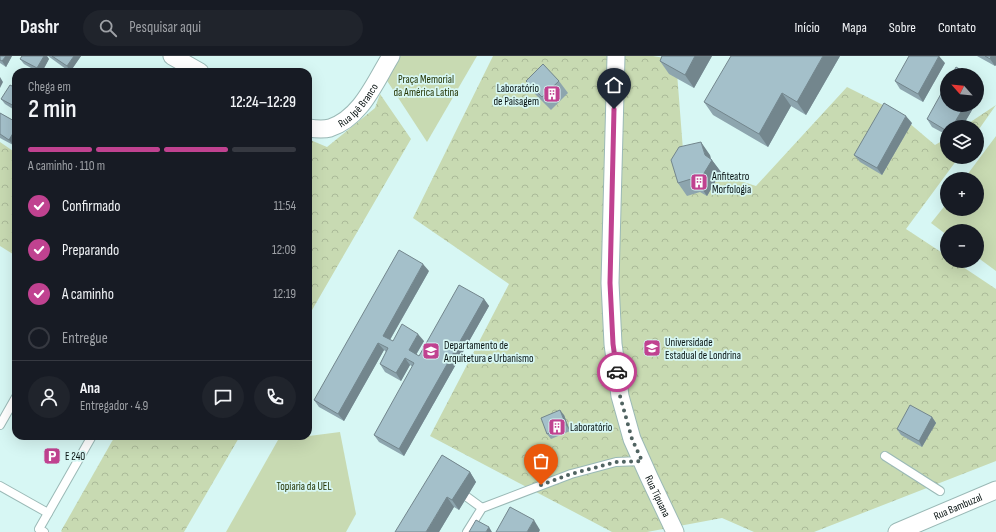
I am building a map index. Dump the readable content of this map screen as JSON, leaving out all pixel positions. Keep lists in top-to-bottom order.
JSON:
{
  "streets": {
    "street": ["Rua Ipê Branco", "Rua Tipuana", "Rua Bambuzal"]
  },
  "parks": ["Praça Memorial da América Latina", "Topiaria da UEL"],
  "places": {
    "building": ["Laboratório de Paisagem", "Anfiteatro Morfologia", "Laboratório"],
    "school or university": ["Universidade Estadual de Londrina", "Departamento de Arquitetura e Urbanismo"],
    "parking": ["E 240"]
  },
  "north": "top left",
  "page": {
    "header": "Dashr",
    "search": "Pesquisar aqui",
    "nav": [
      "Início",
      "Mapa",
      "Sobre",
      "Contato"
    ],
    "map_buttons": ["+", "−"],
    "heading": ["2 min", "Chega em", "12:24–12:29"],
    "panel": ["Ana", "Entregador · 4.9"],
    "bar": "A caminho · 110 m",
    "list": [
      ["Confirmado", "11:54"],
      ["Preparando", "12:09"],
      ["A caminho", "12:19"],
      "Entregue"
    ]
  }
}
